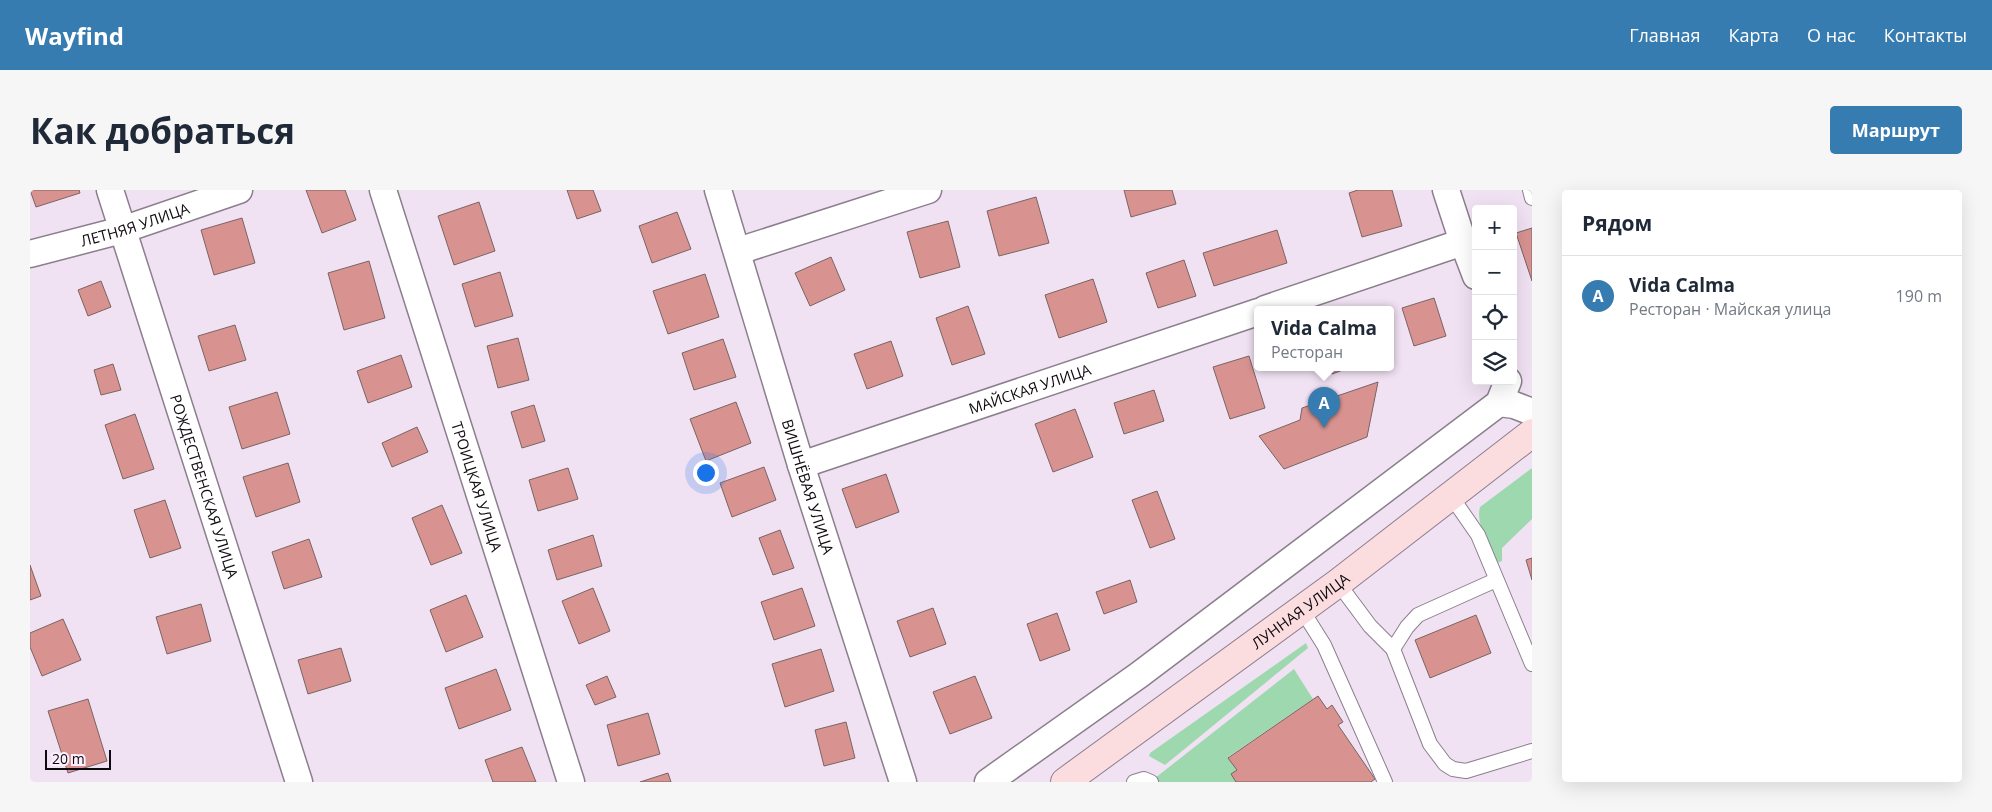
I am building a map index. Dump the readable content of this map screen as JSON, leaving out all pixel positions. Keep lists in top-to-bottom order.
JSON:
{
  "streets": {
    "street": [
      "ЛЕТНЯЯ УЛИЦА",
      "МАЙСКАЯ УЛИЦА",
      "РОЖДЕСТВЕНСКАЯ УЛИЦА",
      "ТРОИЦКАЯ УЛИЦА",
      "ВИШНЁВАЯ УЛИЦА",
      "ЛУННАЯ УЛИЦА"
    ]
  },
  "crossings": [
    ["ЛЕТНЯЯ УЛИЦА", "РОЖДЕСТВЕНСКАЯ УЛИЦА"],
    ["МАЙСКАЯ УЛИЦА", "ВИШНЁВАЯ УЛИЦА"]
  ],
  "scale_bar": "20 m",
  "page": {
    "header": "Wayfind",
    "nav": [
      "Главная",
      "Карта",
      "О нас",
      "Контакты"
    ],
    "buttons": "Маршрут",
    "title": "Как добраться",
    "heading": "Рядом",
    "map_buttons": ["+", "−"],
    "list": [
      {
        "mark": "A",
        "name": "Vida Calma",
        "note": "Ресторан · Майская улица",
        "value": "190 m"
      }
    ],
    "popup": ["Vida Calma", "Ресторан"],
    "pins": "A",
    "scale": "20 m"
  }
}
